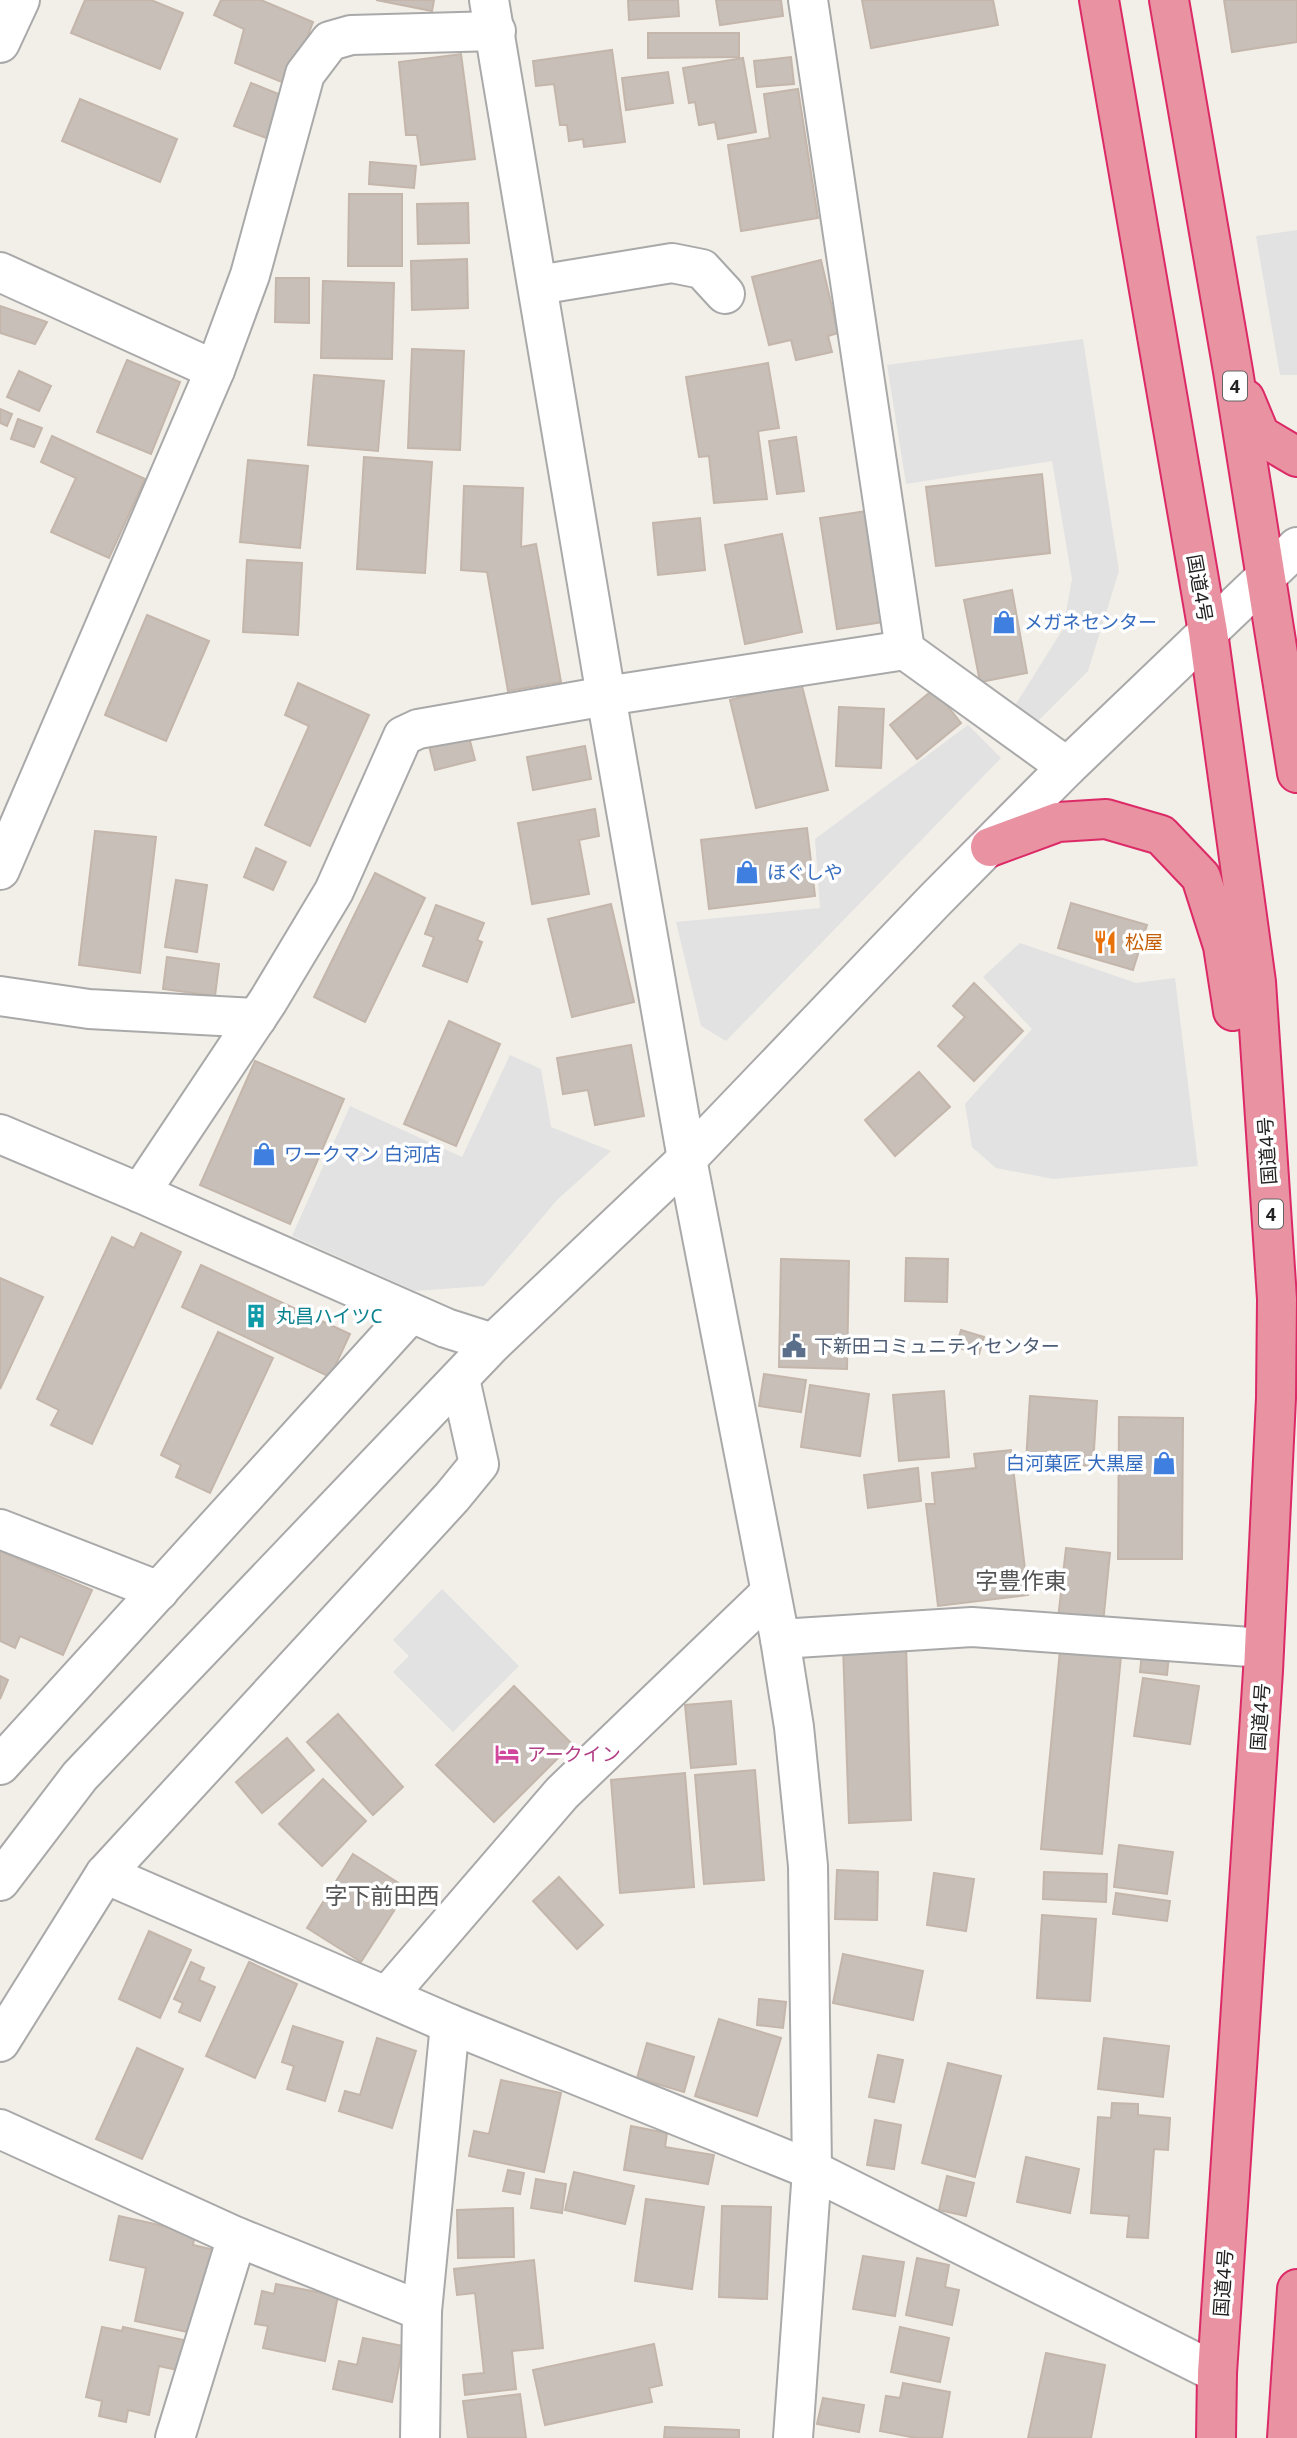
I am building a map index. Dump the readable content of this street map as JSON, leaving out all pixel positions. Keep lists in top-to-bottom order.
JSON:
{
  "streets": {
    "highway": ["4", "国道4号"]
  },
  "districts": ["字豊作東", "字下前田西"],
  "places": {
    "shop": [
      "メガネセンター",
      "ほぐしや",
      "ワークマン 白河店",
      "白河菓匠 大黒屋"
    ],
    "restaurant": ["松屋"],
    "building": ["丸昌ハイツC"],
    "public building": ["下新田コミュニティセンター"],
    "hotel": ["アークイン"]
  }
}
